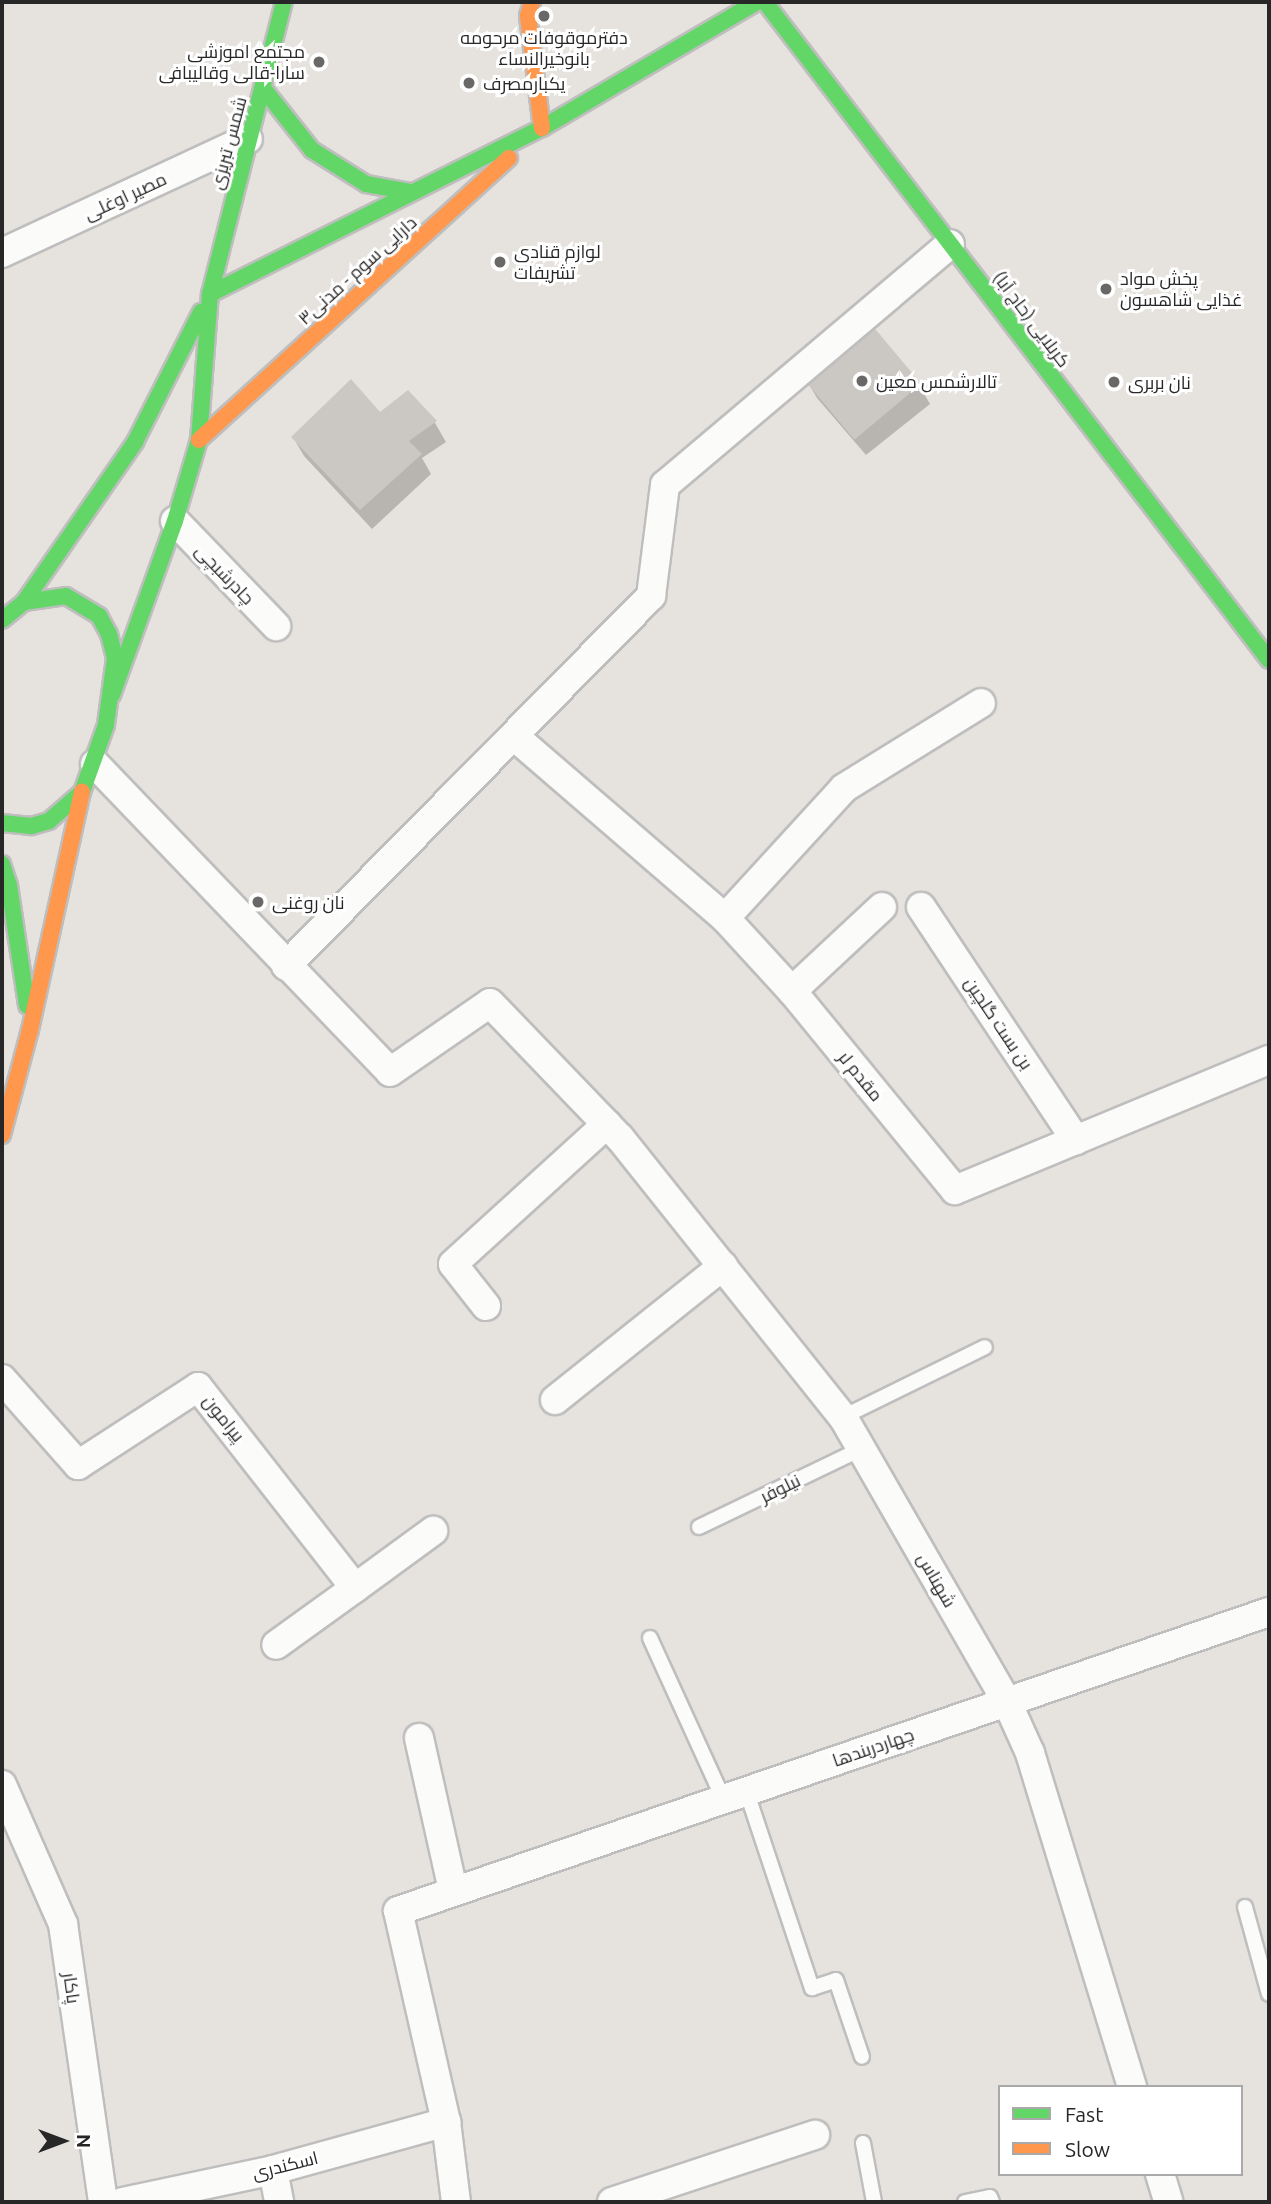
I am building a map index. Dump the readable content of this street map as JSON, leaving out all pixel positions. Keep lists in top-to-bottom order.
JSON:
{
  "streets": {
    "main road": ["شمس تبریزی", "دارایی سوم - مدنی۳", "کربلایی (حاج آبا)"],
    "street": [
      "مصیر اوغلی",
      "چادرشبچی",
      "بن بست گلچین",
      "مقدم لر",
      "پیرامون",
      "شهناس",
      "چهاردربندها",
      "پاکار",
      "اسکندری"
    ],
    "lane": ["نیلوفر"]
  },
  "crossings": [
    ["شمس تبریزی", "مصیر اوغلی"],
    ["شمس تبریزی", "دارایی سوم - مدنی۳"],
    ["بن بست گلچین", "مقدم لر"],
    ["نیلوفر", "شهناس"],
    ["شهناس", "چهاردربندها"],
    ["چهاردربندها", "اسکندری"]
  ],
  "places": [
    "دفترموقوفات مرحومه بانوخیرالنساء",
    "مجتمع اموزشی سارا-قالی وقالیبافی",
    "یکبارمصرف",
    "لوازم قنادی تشریفات",
    "پخش مواد غذایی شاهسون",
    "تالارشمس معین",
    "نان بربری",
    "نان روغنی"
  ],
  "legend": ["Fast", "Slow"],
  "north": "right"
}
